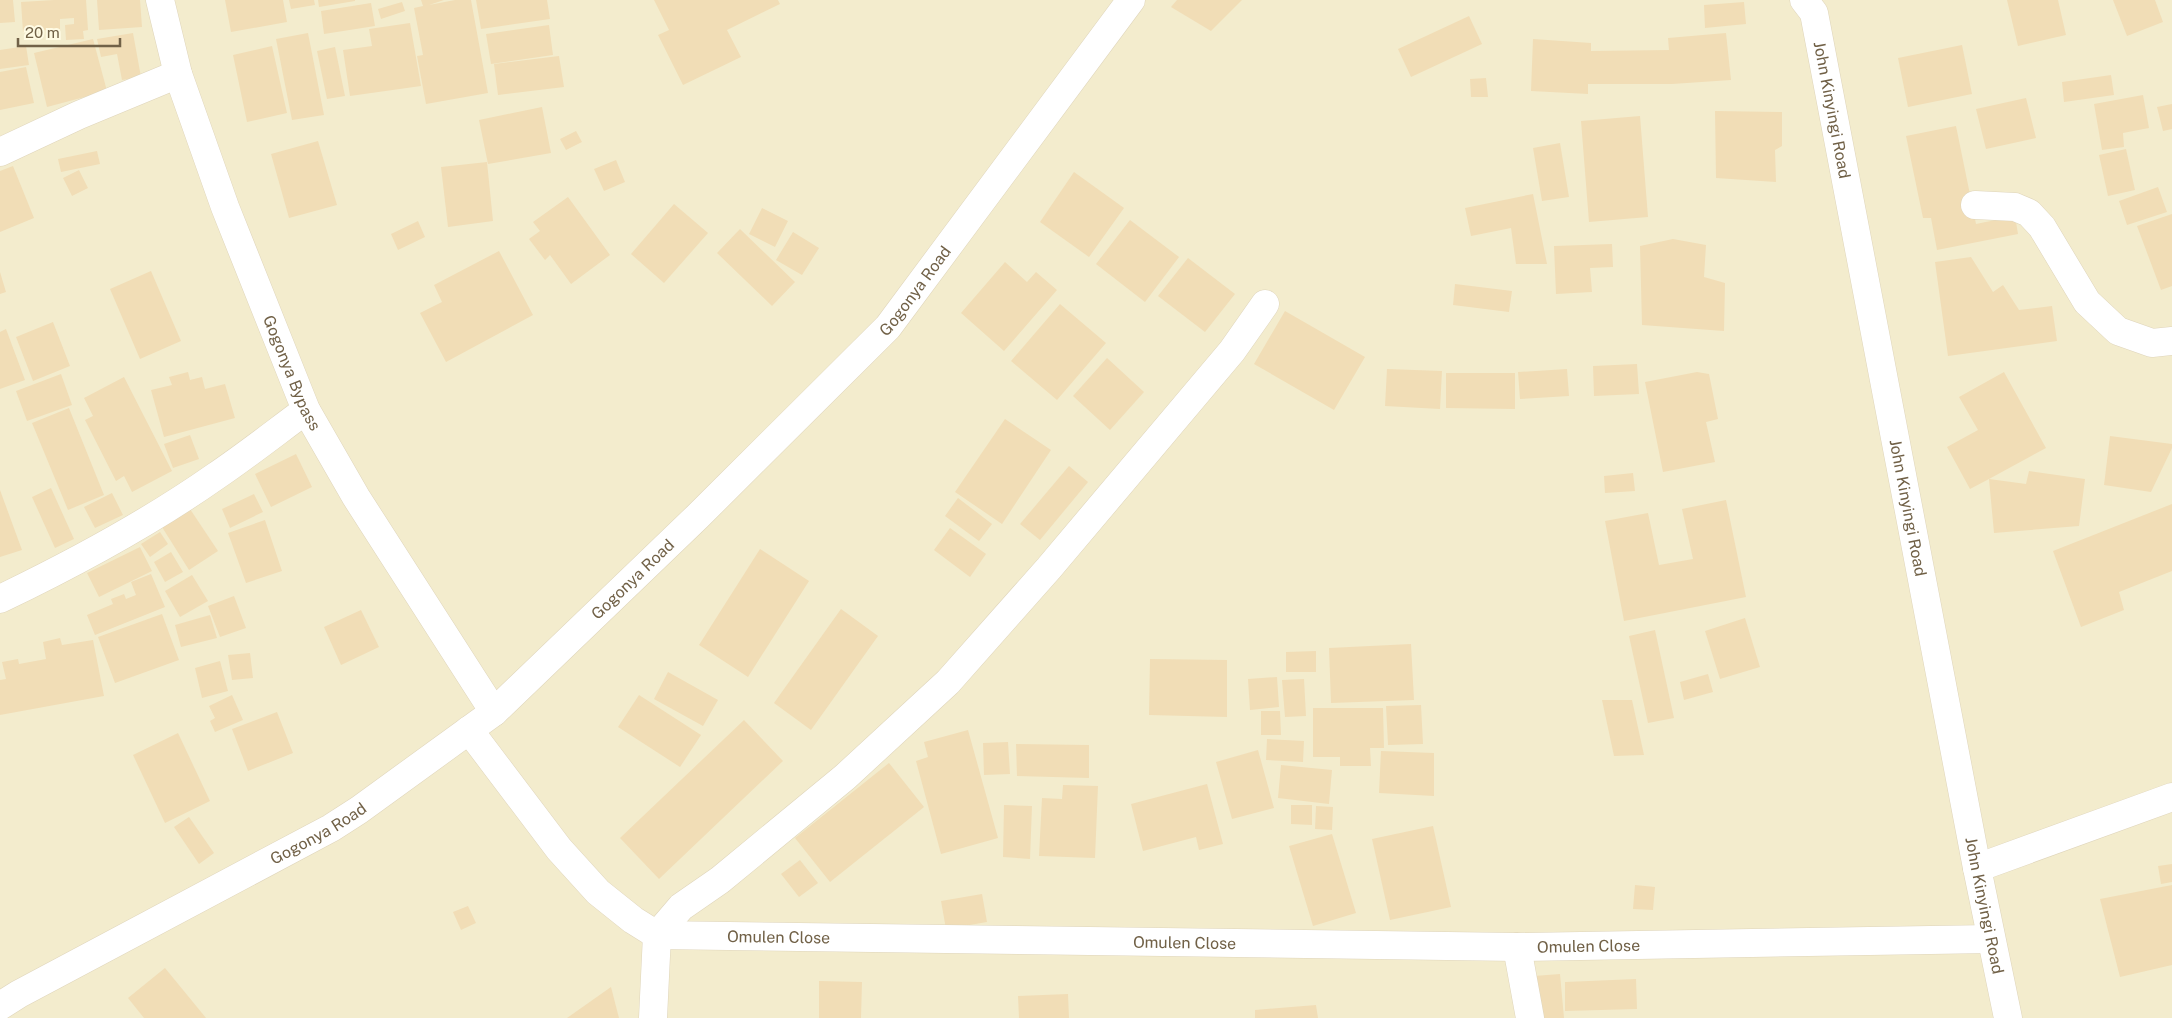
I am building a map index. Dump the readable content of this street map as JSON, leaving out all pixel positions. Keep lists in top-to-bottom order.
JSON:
{
  "streets": {
    "street": [
      "John Kinyingi Road",
      "Gogonya Road",
      "Gogonya Bypass",
      "Omulen Close"
    ]
  },
  "crossings": [
    ["John Kinyingi Road", "Omulen Close"],
    ["Gogonya Road", "Gogonya Bypass"],
    ["Gogonya Road", "Omulen Close"]
  ],
  "scale_bar": "20 m"
}
